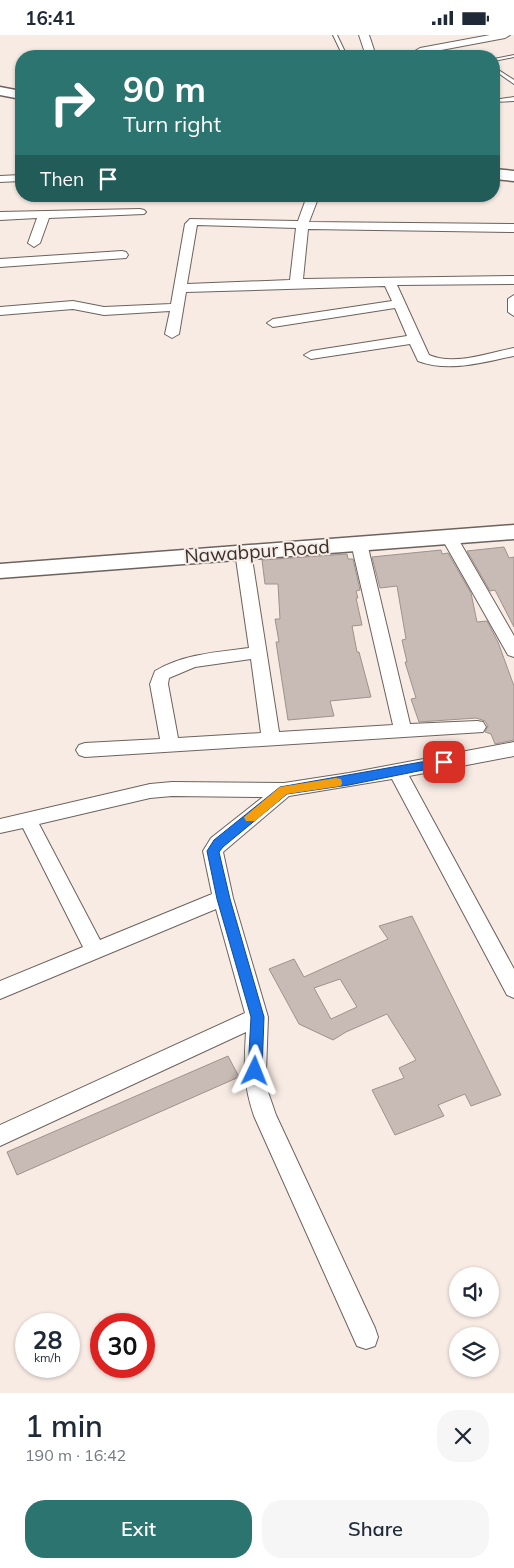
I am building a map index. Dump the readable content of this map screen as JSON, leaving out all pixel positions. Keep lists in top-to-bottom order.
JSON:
{
  "streets": {
    "street": ["Nawabpur Road"]
  },
  "page": {
    "status": "16:41",
    "turn": ["90 m", "Turn right"],
    "then": "Then",
    "speed": "28 km/h",
    "limit": "30",
    "heading": ["1 min", "190 m · 16:42"],
    "buttons": ["Exit", "Share"]
  }
}
